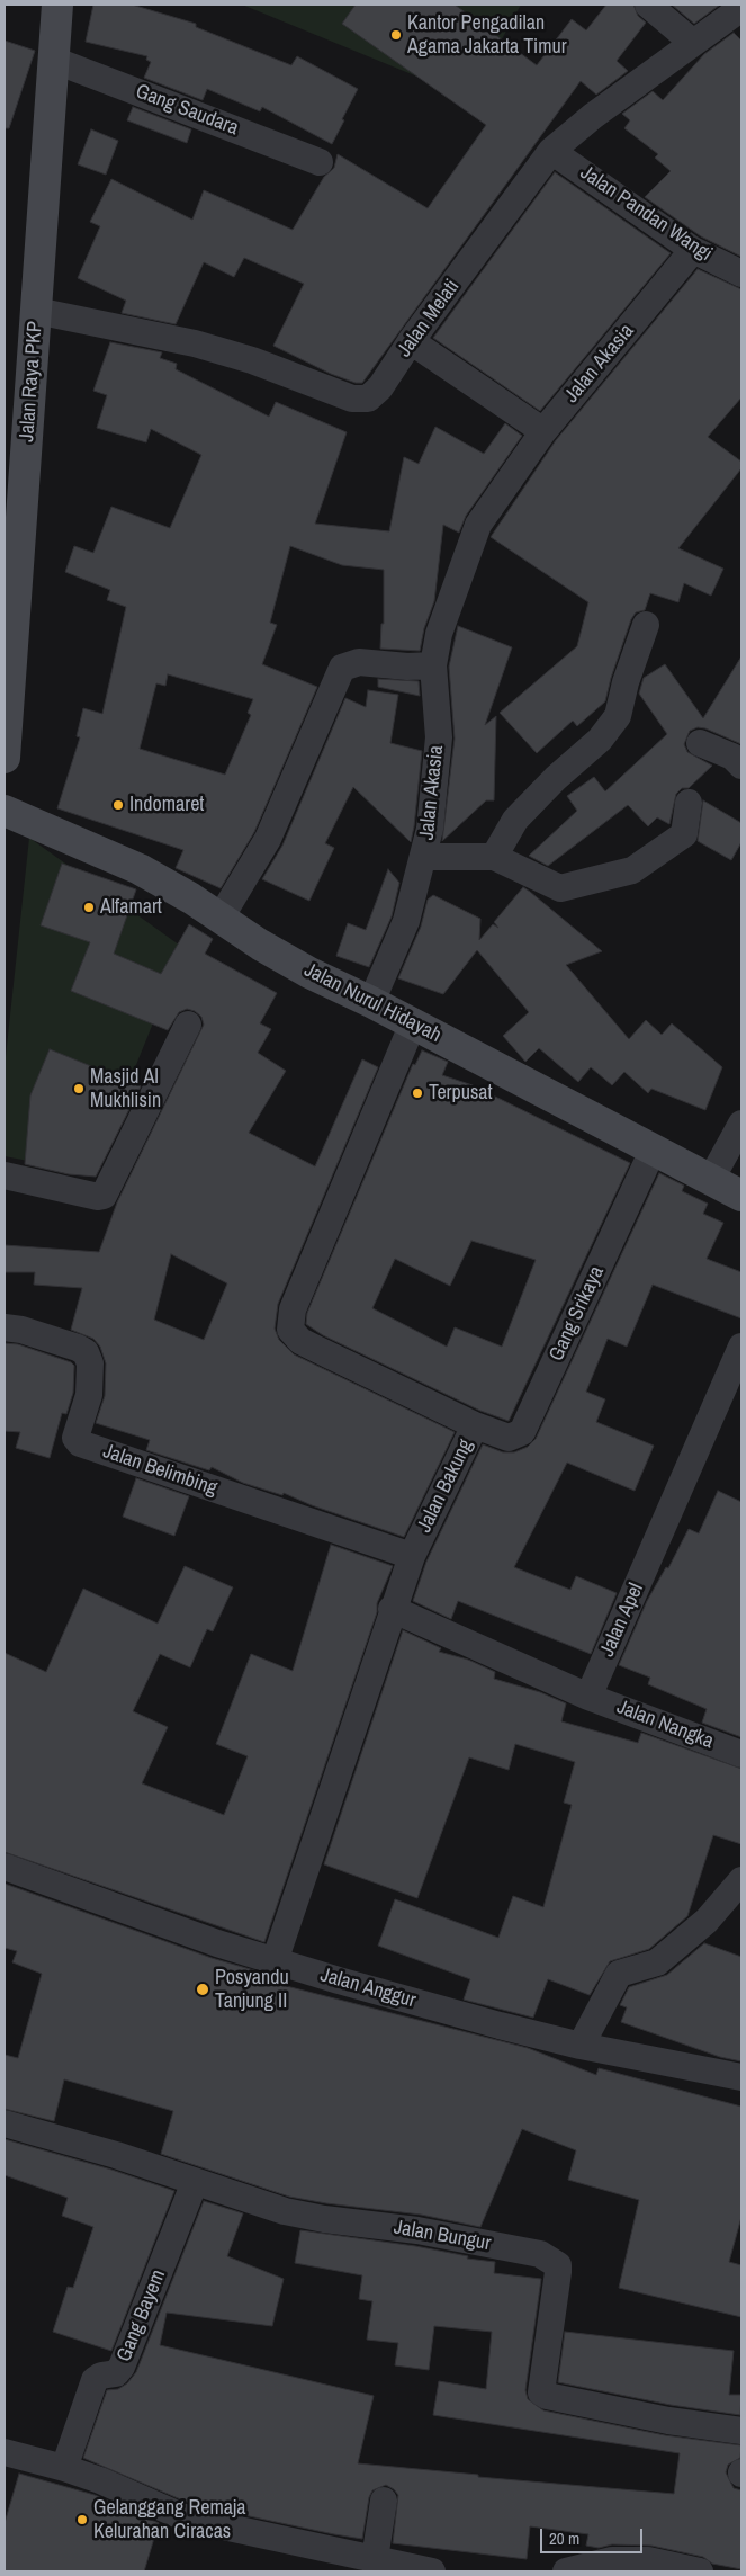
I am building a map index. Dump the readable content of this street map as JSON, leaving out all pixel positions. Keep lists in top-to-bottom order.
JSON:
{
  "streets": {
    "street": [
      "Gang Saudara",
      "Jalan Pandan Wangi",
      "Jalan Melati",
      "Jalan Akasia",
      "Jalan Raya PKP",
      "Jalan Nurul Hidayah",
      "Gang Srikaya",
      "Jalan Belimbing",
      "Jalan Bakung",
      "Jalan Apel",
      "Jalan Nangka",
      "Jalan Anggur",
      "Jalan Bungur",
      "Gang Bayem"
    ]
  },
  "crossings": [
    ["Gang Saudara", "Jalan Raya PKP"],
    ["Jalan Pandan Wangi", "Jalan Melati"],
    ["Jalan Pandan Wangi", "Jalan Akasia"],
    ["Jalan Melati", "Jalan Raya PKP"],
    ["Jalan Akasia", "Jalan Nurul Hidayah"],
    ["Jalan Nurul Hidayah", "Gang Srikaya"],
    ["Jalan Nurul Hidayah", "Jalan Bakung"],
    ["Gang Srikaya", "Jalan Bakung"],
    ["Jalan Belimbing", "Jalan Bakung"],
    ["Jalan Bakung", "Jalan Anggur"],
    ["Jalan Apel", "Jalan Nangka"],
    ["Jalan Bungur", "Gang Bayem"]
  ],
  "places": [
    "Kantor Pengadilan Agama Jakarta Timur",
    "Indomaret",
    "Alfamart",
    "Masjid Al Mukhlisin",
    "Terpusat",
    "Posyandu Tanjung II",
    "Gelanggang Remaja Kelurahan Ciracas"
  ],
  "scale_bar": "20 m"
}
